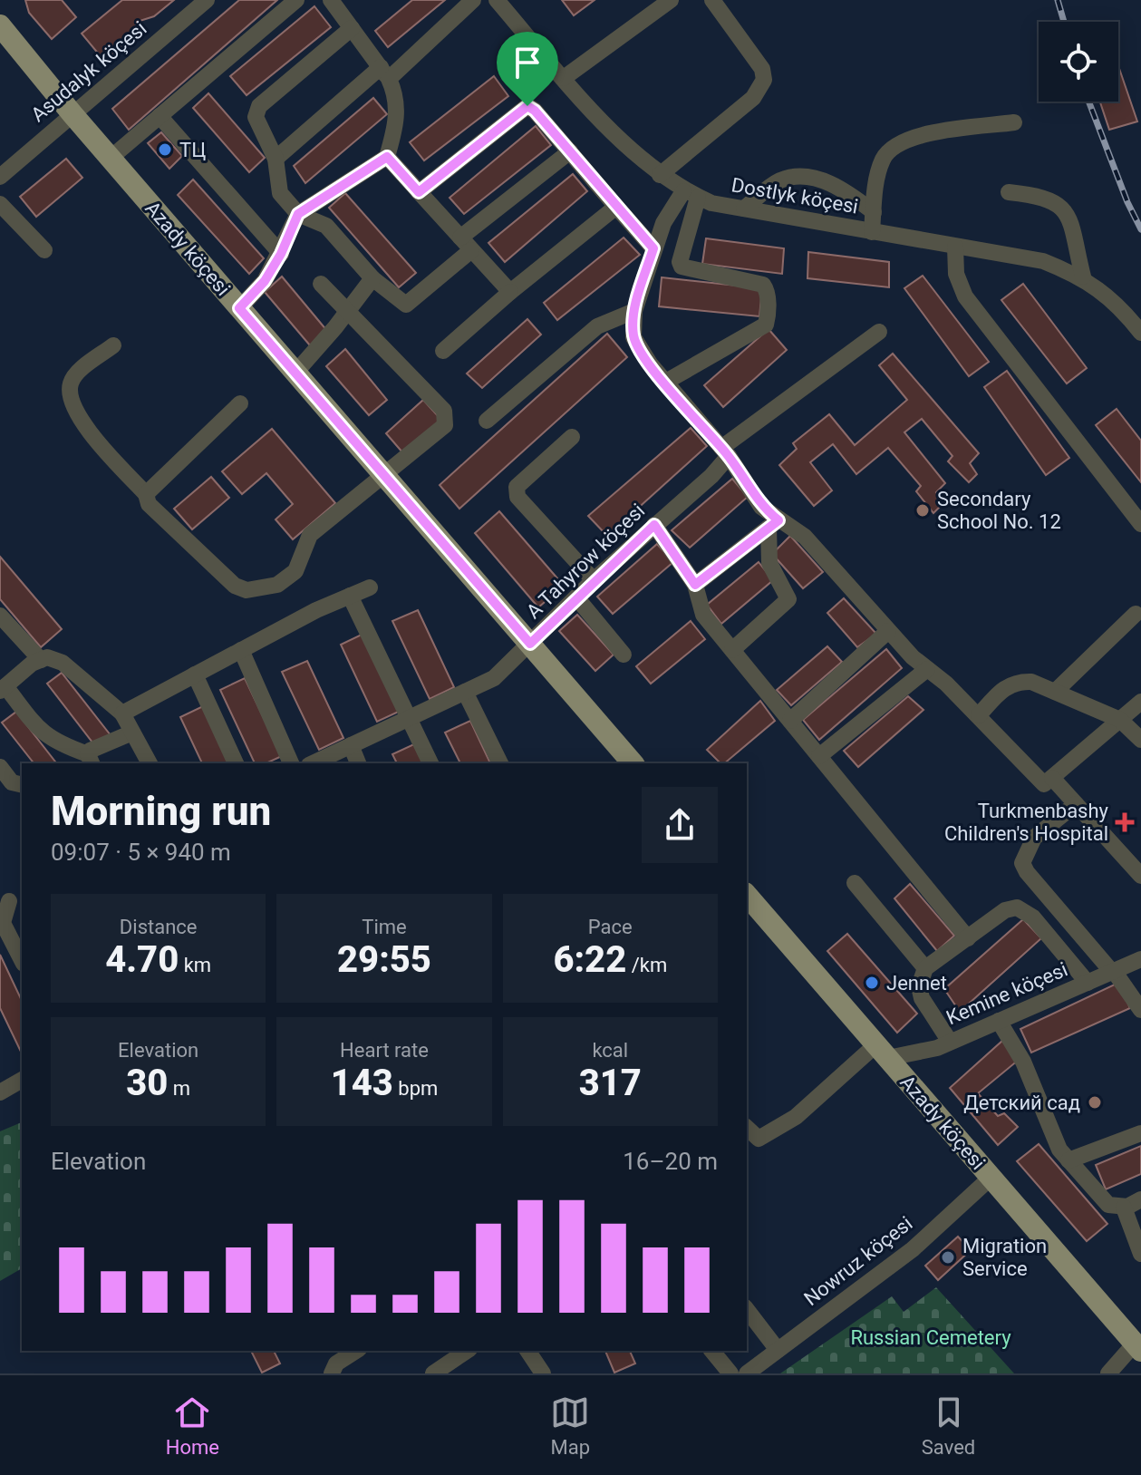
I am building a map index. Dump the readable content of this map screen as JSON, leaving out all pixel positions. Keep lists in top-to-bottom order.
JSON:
{
  "streets": {
    "main road": ["Azady köçesi"],
    "street": [
      "Asudalyk köçesi",
      "Dostlyk köçesi",
      "A Tahyrow köçesi",
      "Kemine köçesi",
      "Nowruz köçesi"
    ]
  },
  "crossings": [
    ["Asudalyk köçesi", "Azady köçesi"],
    ["Azady köçesi", "A Tahyrow köçesi"],
    ["Azady köçesi", "Kemine köçesi"],
    ["Azady köçesi", "Nowruz köçesi"]
  ],
  "parks": ["Russian Cemetery"],
  "places": {
    "other": [
      "ТЦ",
      "Secondary School No. 12",
      "Jennet",
      "Детский сад",
      "Migration Service"
    ],
    "health": ["Turkmenbashy Children's Hospital"]
  },
  "page": {
    "heading": ["Morning run", "09:07 · 5 × 940 m"],
    "stats": [
      ["Distance", "4.70 km"],
      ["Time", "29:55"],
      ["Pace", "6:22 /km"],
      ["Elevation", "30 m"],
      ["Heart rate", "143 bpm"],
      ["kcal", "317"]
    ],
    "chart": ["Elevation", "16–20 m"],
    "tabs": ["Home", "Map", "Saved"]
  }
}
